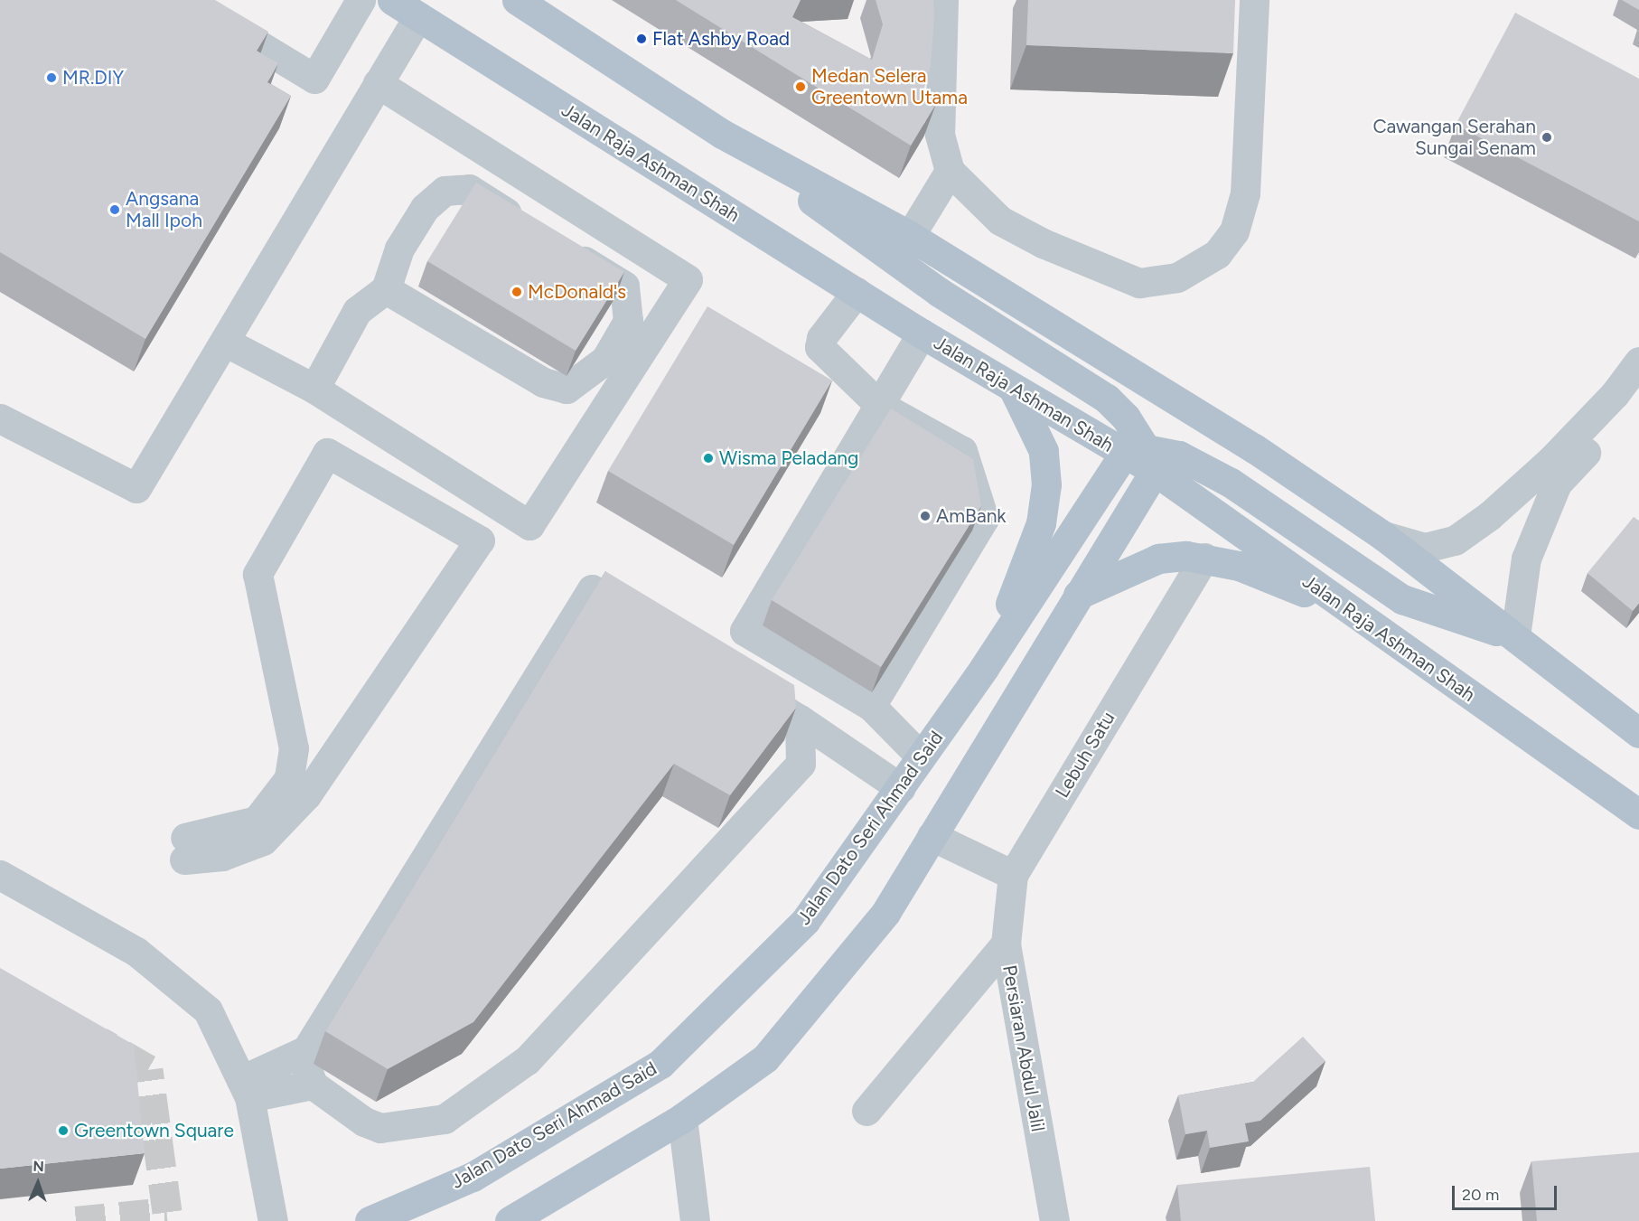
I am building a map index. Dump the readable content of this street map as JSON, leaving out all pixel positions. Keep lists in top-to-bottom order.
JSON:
{
  "streets": {
    "main road": ["Jalan Raja Ashman Shah", "Jalan Dato Seri Ahmad Said"],
    "street": ["Lebuh Satu", "Persiaran Abdul Jalil"]
  },
  "crossings": [
    ["Jalan Raja Ashman Shah", "Jalan Dato Seri Ahmad Said"],
    ["Lebuh Satu", "Persiaran Abdul Jalil"]
  ],
  "places": [
    "Flat Ashby Road",
    "MR.DIY",
    "Medan Selera Greentown Utama",
    "Cawangan Serahan Sungai Senam",
    "Angsana Mall Ipoh",
    "McDonald's",
    "Wisma Peladang",
    "AmBank",
    "Greentown Square"
  ],
  "scale_bar": "20 m",
  "north": "top"
}
